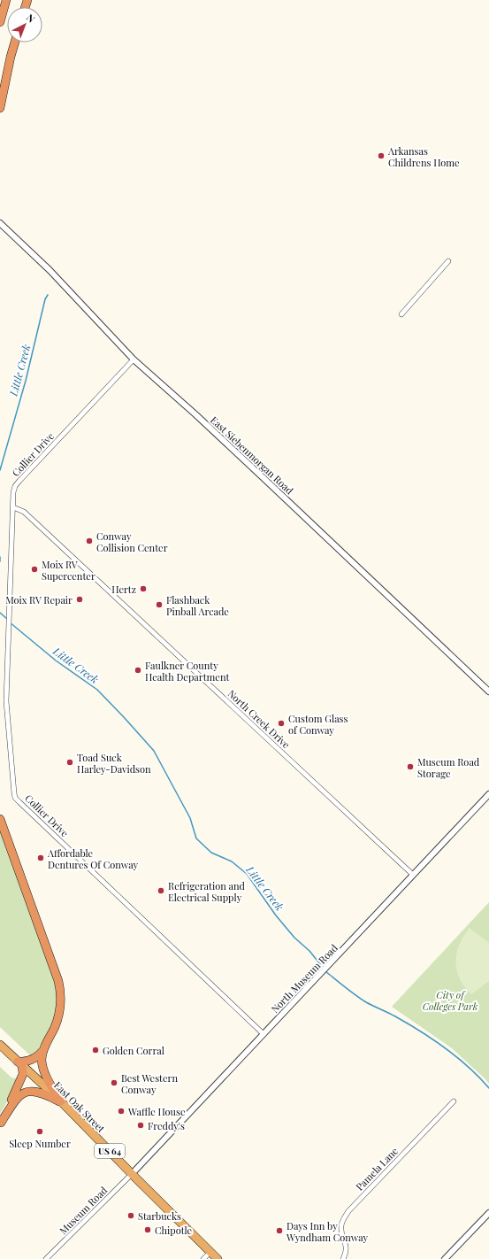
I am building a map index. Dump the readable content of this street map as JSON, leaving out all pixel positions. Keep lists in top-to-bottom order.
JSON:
{
  "streets": {
    "highway": ["East Oak Street", "US 64"],
    "street": [
      "Collier Drive",
      "East Siebenmorgan Road",
      "North Creek Drive",
      "North Museum Road",
      "Pamela Lane",
      "Museum Road"
    ]
  },
  "crossings": [
    ["Collier Drive", "East Siebenmorgan Road"],
    ["Collier Drive", "North Creek Drive"],
    ["Collier Drive", "North Museum Road"],
    ["North Creek Drive", "North Museum Road"],
    ["North Museum Road", "East Oak Street"],
    ["North Museum Road", "Museum Road"],
    ["East Oak Street", "Museum Road"]
  ],
  "water": ["Little Creek"],
  "parks": ["City of Colleges Park"],
  "places": [
    "Arkansas Childrens Home",
    "Conway Collision Center",
    "Moix RV Supercenter",
    "Hertz",
    "Moix RV Repair",
    "Flashback Pinball Arcade",
    "Faulkner County Health Department",
    "Custom Glass of Conway",
    "Toad Suck Harley-Davidson",
    "Museum Road Storage",
    "Affordable Dentures Of Conway",
    "Refrigeration and Electrical Supply",
    "Golden Corral",
    "Best Western Conway",
    "Waffle House",
    "Freddy's",
    "Sleep Number",
    "Starbucks",
    "Chipotle",
    "Days Inn by Wyndham Conway"
  ],
  "north": "top right"
}
